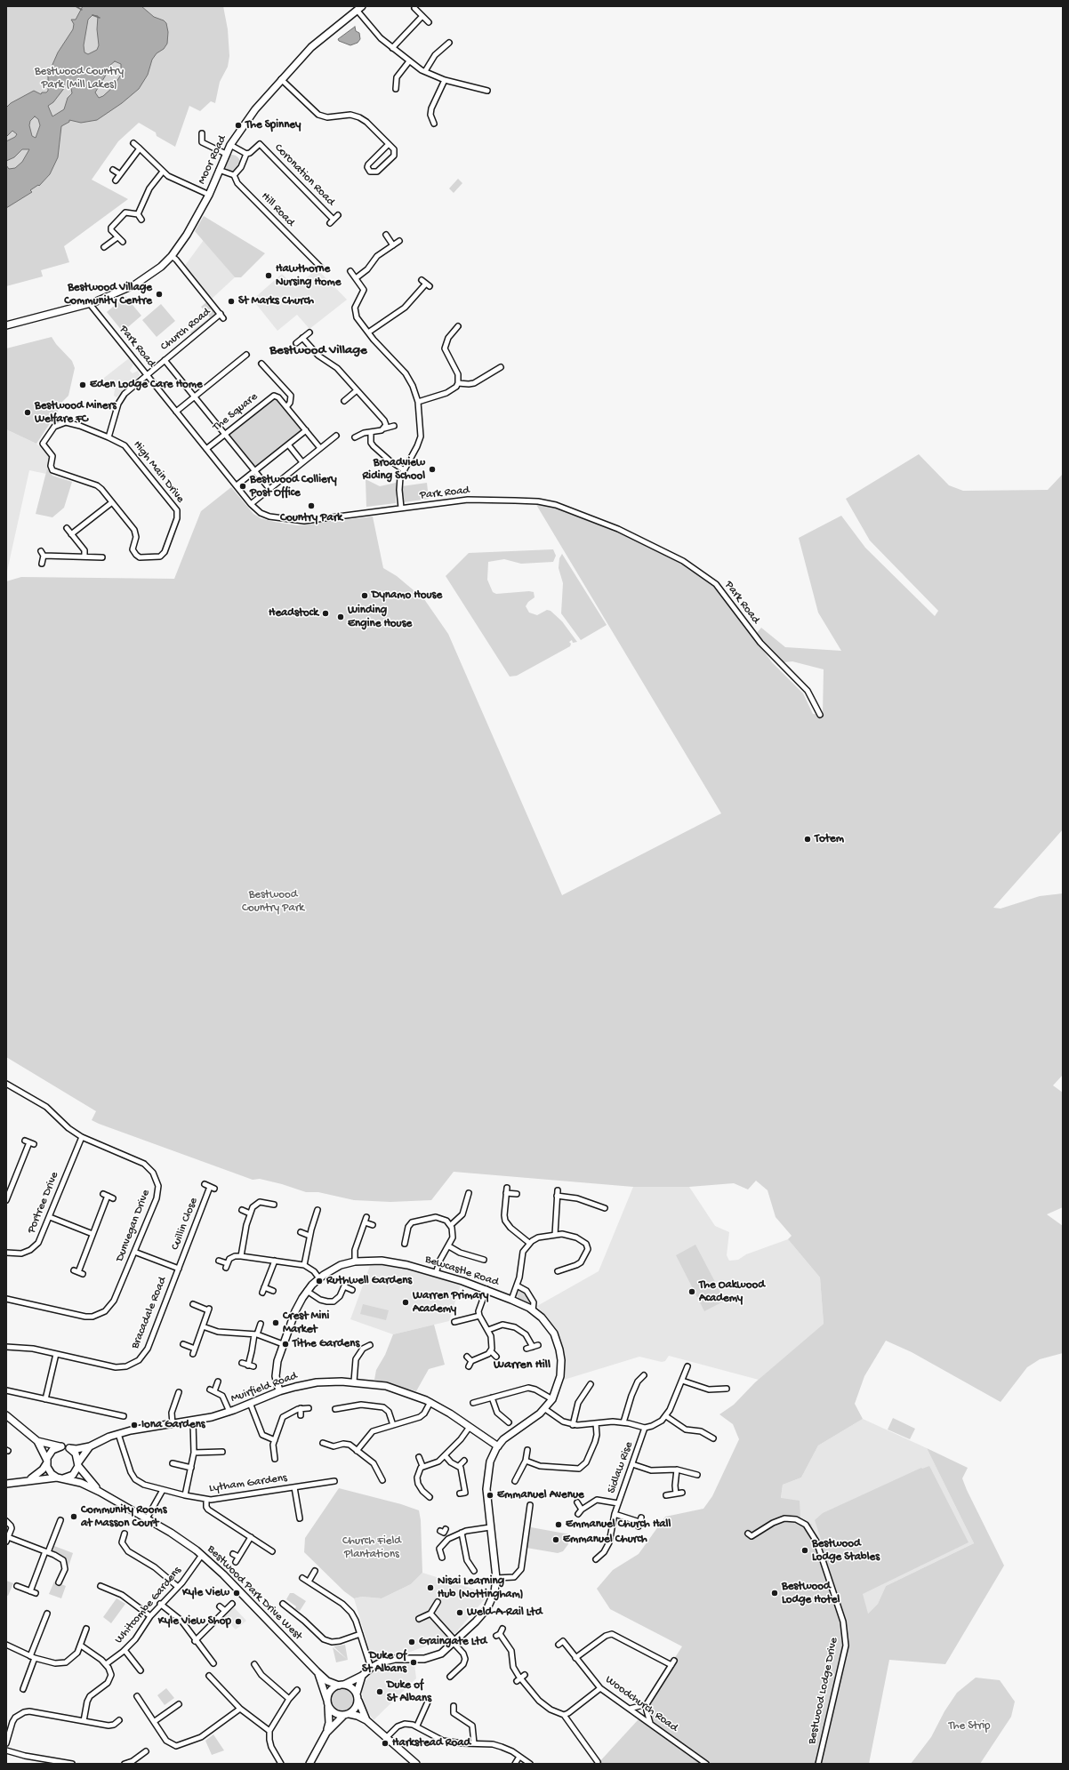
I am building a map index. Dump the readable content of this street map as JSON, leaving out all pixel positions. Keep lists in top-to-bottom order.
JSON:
{
  "streets": {
    "street": [
      "Moor Road",
      "Coronation Road",
      "Hill Road",
      "Church Road",
      "Park Road",
      "The Square",
      "High Main Drive",
      "Portree Drive",
      "Cuillin Close",
      "Dunvegan Drive",
      "Bewcastle Road",
      "Bracadale Road",
      "Muirfield Road",
      "Sidlaw Rise",
      "Lytham Gardens",
      "Bestwood Park Drive West",
      "Whitcombe Gardens",
      "Bestwood Lodge Drive",
      "Woodchurch Road"
    ]
  },
  "crossings": [
    ["Moor Road", "Church Road"],
    ["Moor Road", "Park Road"],
    ["Church Road", "Park Road"],
    ["Park Road", "The Square"],
    ["Portree Drive", "Dunvegan Drive"],
    ["Cuillin Close", "Bracadale Road"],
    ["Dunvegan Drive", "Bracadale Road"],
    ["Bewcastle Road", "Muirfield Road"],
    ["Bewcastle Road", "Bestwood Park Drive West"],
    ["Muirfield Road", "Lytham Gardens"],
    ["Muirfield Road", "Bestwood Park Drive West"],
    ["Bestwood Park Drive West", "Whitcombe Gardens"]
  ],
  "districts": ["Bestwood Village", "Warren Hill"],
  "parks": [
    "Bestwood Country Park (Mill Lakes)",
    "Bestwood Country Park",
    "Church Field Plantations",
    "The Strip"
  ],
  "places": [
    "The Spinney",
    "Hawthorne Nursing Home",
    "Bestwood Village Community Centre",
    "St Marks Church",
    "Eden Lodge Care Home",
    "Bestwood Miners Welfare FC",
    "Broadview Riding School",
    "Bestwood Colliery Post Office",
    "Country Park",
    "Dynamo House",
    "Headstock",
    "Winding Engine House",
    "Totem",
    "Ruthwell Gardens",
    "The Oakwood Academy",
    "Warren Primary Academy",
    "Crest Mini Market",
    "Tithe Gardens",
    "Iona Gardens",
    "Emmanuel Avenue",
    "Community Rooms at Masson Court",
    "Emmanuel Church Hall",
    "Emmanuel Church",
    "Bestwood Lodge Stables",
    "Nisai Learning Hub (Nottingham)",
    "Kyle View",
    "Bestwood Lodge Hotel",
    "Weld-A-Rail Ltd",
    "Kyle View Shop",
    "Graingate Ltd",
    "Duke Of St Albans",
    "Duke of St Albans",
    "Harkstead Road"
  ]
}
